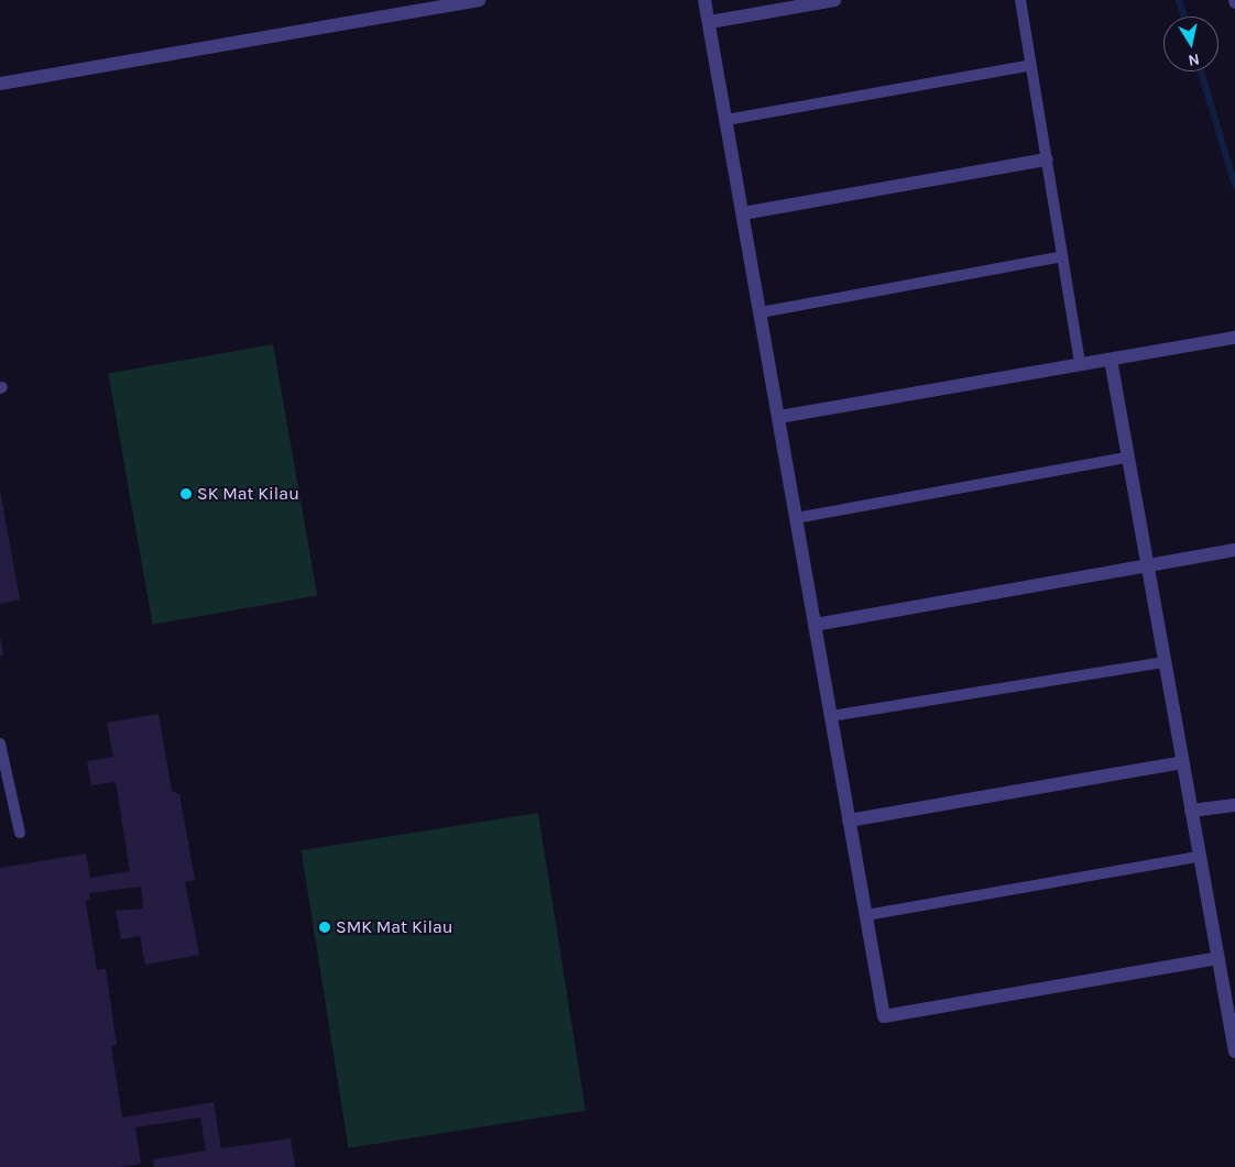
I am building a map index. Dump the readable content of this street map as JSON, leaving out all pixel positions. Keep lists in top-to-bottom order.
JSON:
{
  "places": ["SK Mat Kilau", "SMK Mat Kilau"],
  "north": "bottom"
}
